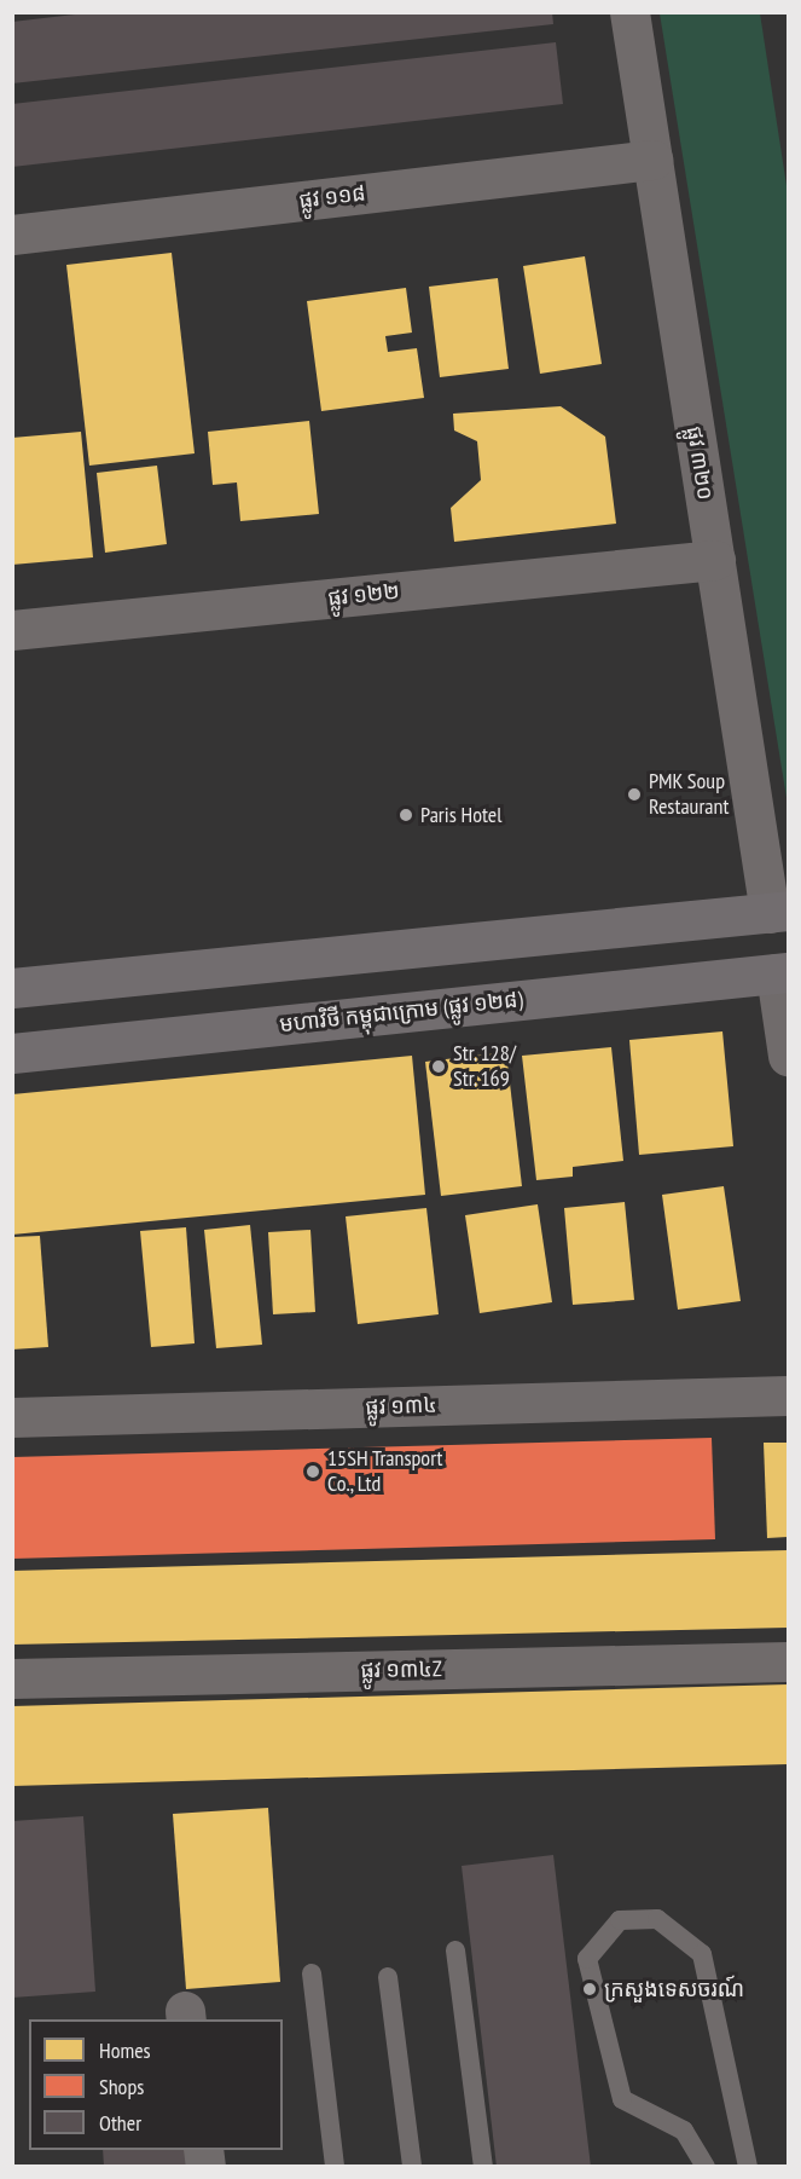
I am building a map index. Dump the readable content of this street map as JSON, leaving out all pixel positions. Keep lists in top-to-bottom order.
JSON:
{
  "streets": {
    "main road": ["មហាវិថី កម្ពុជាក្រោម (ផ្លូវ ១២៨)"],
    "street": [
      "ផ្លូវ ១១៨",
      "ផ្លូវ ៣២០",
      "ផ្លូវ ១២២",
      "ផ្លូវ ១៣៤",
      "ផ្លូវ ១៣៤Z"
    ]
  },
  "crossings": [
    ["ផ្លូវ ១១៨", "ផ្លូវ ៣២០"],
    ["ផ្លូវ ៣២០", "ផ្លូវ ១២២"]
  ],
  "places": [
    "PMK Soup Restaurant",
    "Paris Hotel",
    "Str. 128/ Str. 169",
    "15SH Transport Co., Ltd",
    "ក្រសួងទេសចរណ៍"
  ],
  "legend": ["Homes", "Shops", "Other"]
}
